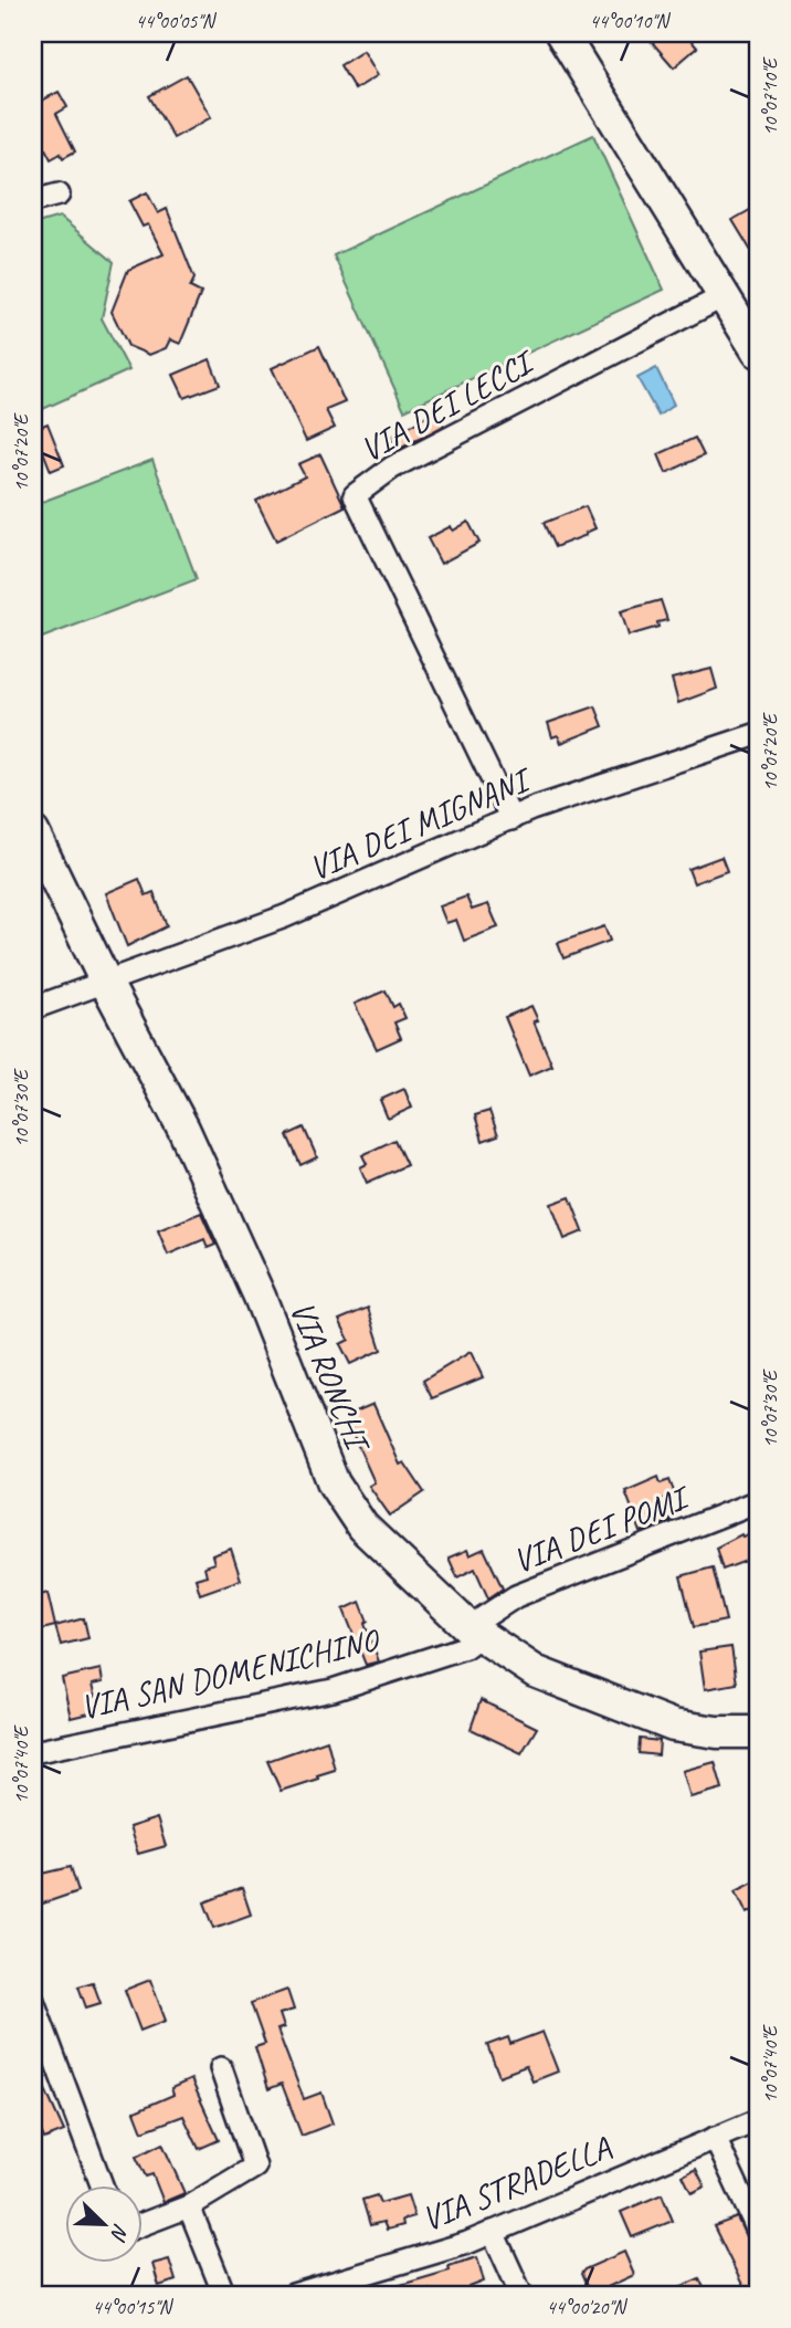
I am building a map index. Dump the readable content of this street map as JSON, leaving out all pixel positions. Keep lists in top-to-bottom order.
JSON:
{
  "streets": {
    "street": [
      "VIA DEI LECCI",
      "VIA DEI MIGNANI",
      "VIA RONCHI",
      "VIA DEI POMI",
      "VIA SAN DOMENICHINO",
      "VIA STRADELLA"
    ]
  },
  "crossings": [
    ["VIA DEI LECCI", "VIA DEI MIGNANI"],
    ["VIA DEI MIGNANI", "VIA RONCHI"],
    ["VIA RONCHI", "VIA DEI POMI"],
    ["VIA RONCHI", "VIA SAN DOMENICHINO"],
    ["VIA DEI POMI", "VIA SAN DOMENICHINO"]
  ],
  "north": "bottom right",
  "coordinates": [
    "44°00'05\"N",
    "44°00'10\"N",
    "10°07'10\"E",
    "10°07'20\"E",
    "10°07'30\"E",
    "10°07'40\"E",
    "44°00'15\"N",
    "44°00'20\"N"
  ]
}
